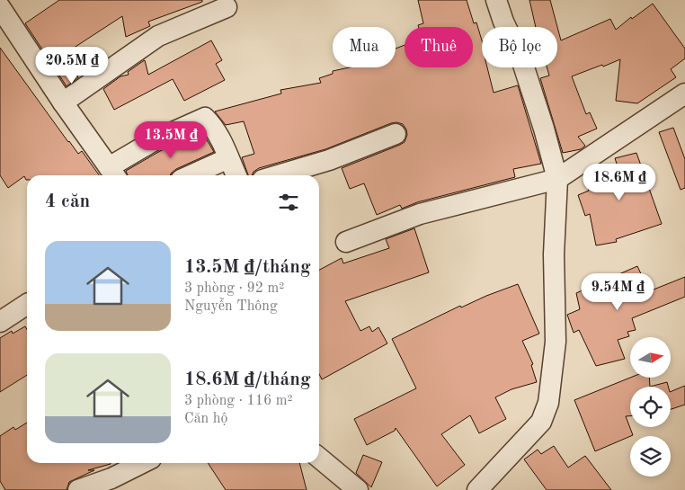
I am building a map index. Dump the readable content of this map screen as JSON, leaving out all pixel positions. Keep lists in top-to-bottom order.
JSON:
{
  "north": "right",
  "page": {
    "chip": ["Mua", "Thuê", "Bộ lọc"],
    "price": [
      "20.5M ₫",
      "13.5M ₫",
      "18.6M ₫",
      "9.54M ₫"
    ],
    "heading": "4 căn",
    "list": [
      {
        "name": "13.5M ₫/tháng",
        "note": "3 phòng · 92 m² · Nguyễn Thông"
      },
      {
        "name": "18.6M ₫/tháng",
        "note": "3 phòng · 116 m² · Căn hộ"
      }
    ]
  }
}
